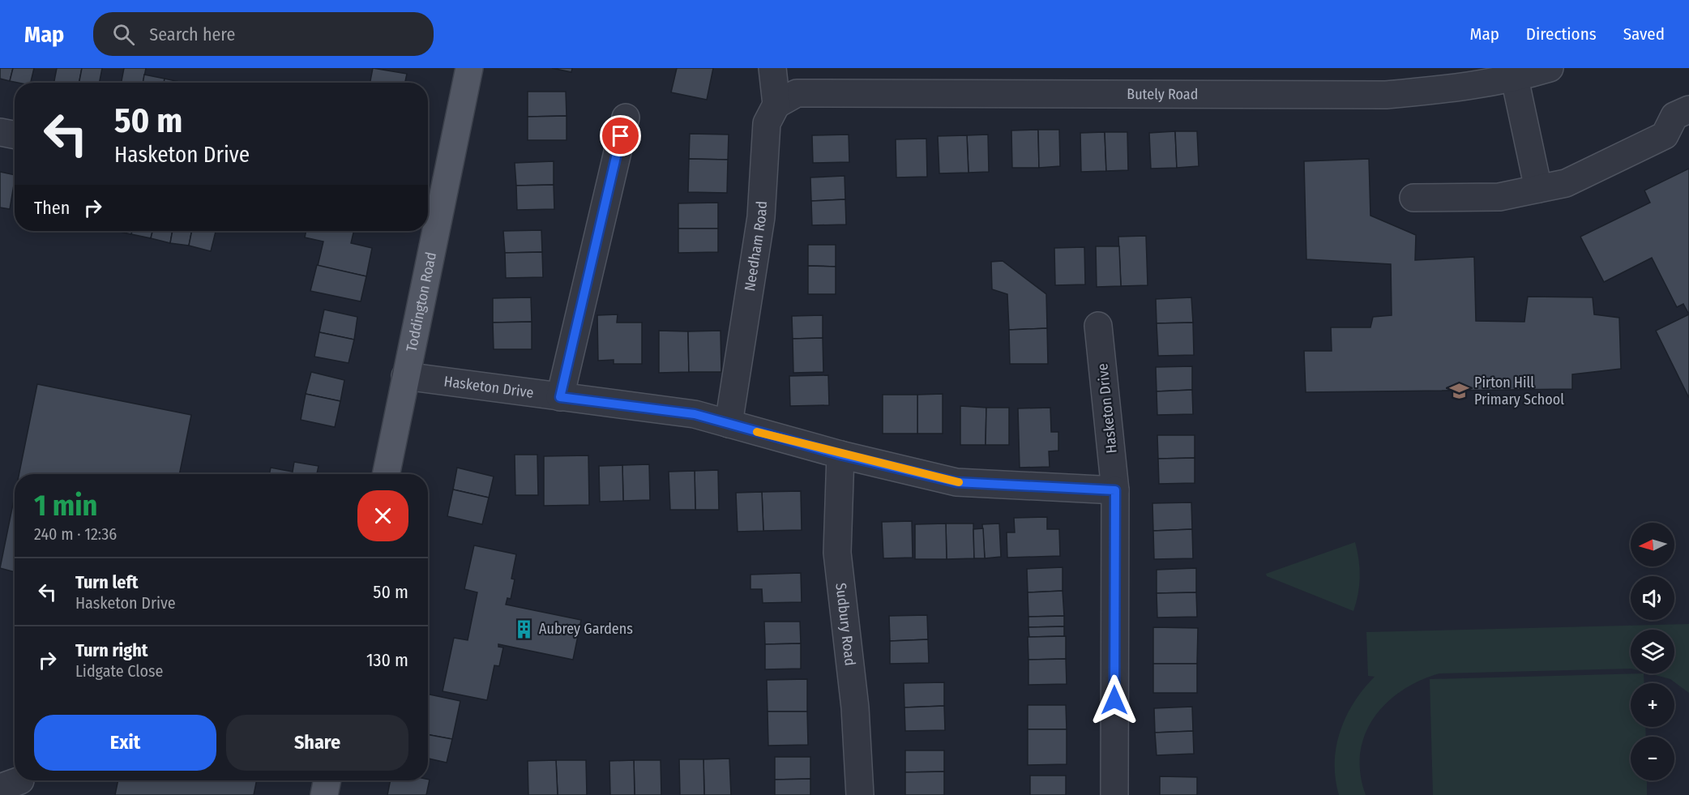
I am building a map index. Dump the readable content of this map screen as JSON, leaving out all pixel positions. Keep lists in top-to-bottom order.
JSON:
{
  "streets": {
    "main road": ["Toddington Road"],
    "street": [
      "Butely Road",
      "Needham Road",
      "Hasketon Drive",
      "Sudbury Road"
    ]
  },
  "crossings": [
    ["Butely Road", "Needham Road"],
    ["Needham Road", "Hasketon Drive"],
    ["Toddington Road", "Hasketon Drive"],
    ["Hasketon Drive", "Sudbury Road"]
  ],
  "places": {
    "school or university": ["Pirton Hill Primary School"],
    "building": ["Aubrey Gardens"]
  },
  "north": "left",
  "page": {
    "header": "Map",
    "search": "Search here",
    "nav": ["Map", "Directions", "Saved"],
    "turn": ["50 m", "Hasketon Drive"],
    "then": "Then",
    "heading": ["1 min", "240 m · 12:36"],
    "map_buttons": ["+", "−"],
    "list": [
      {
        "name": "Turn left",
        "note": "Hasketon Drive",
        "value": "50 m"
      },
      {
        "name": "Turn right",
        "note": "Lidgate Close",
        "value": "130 m"
      }
    ],
    "buttons": ["Exit", "Share"]
  }
}
